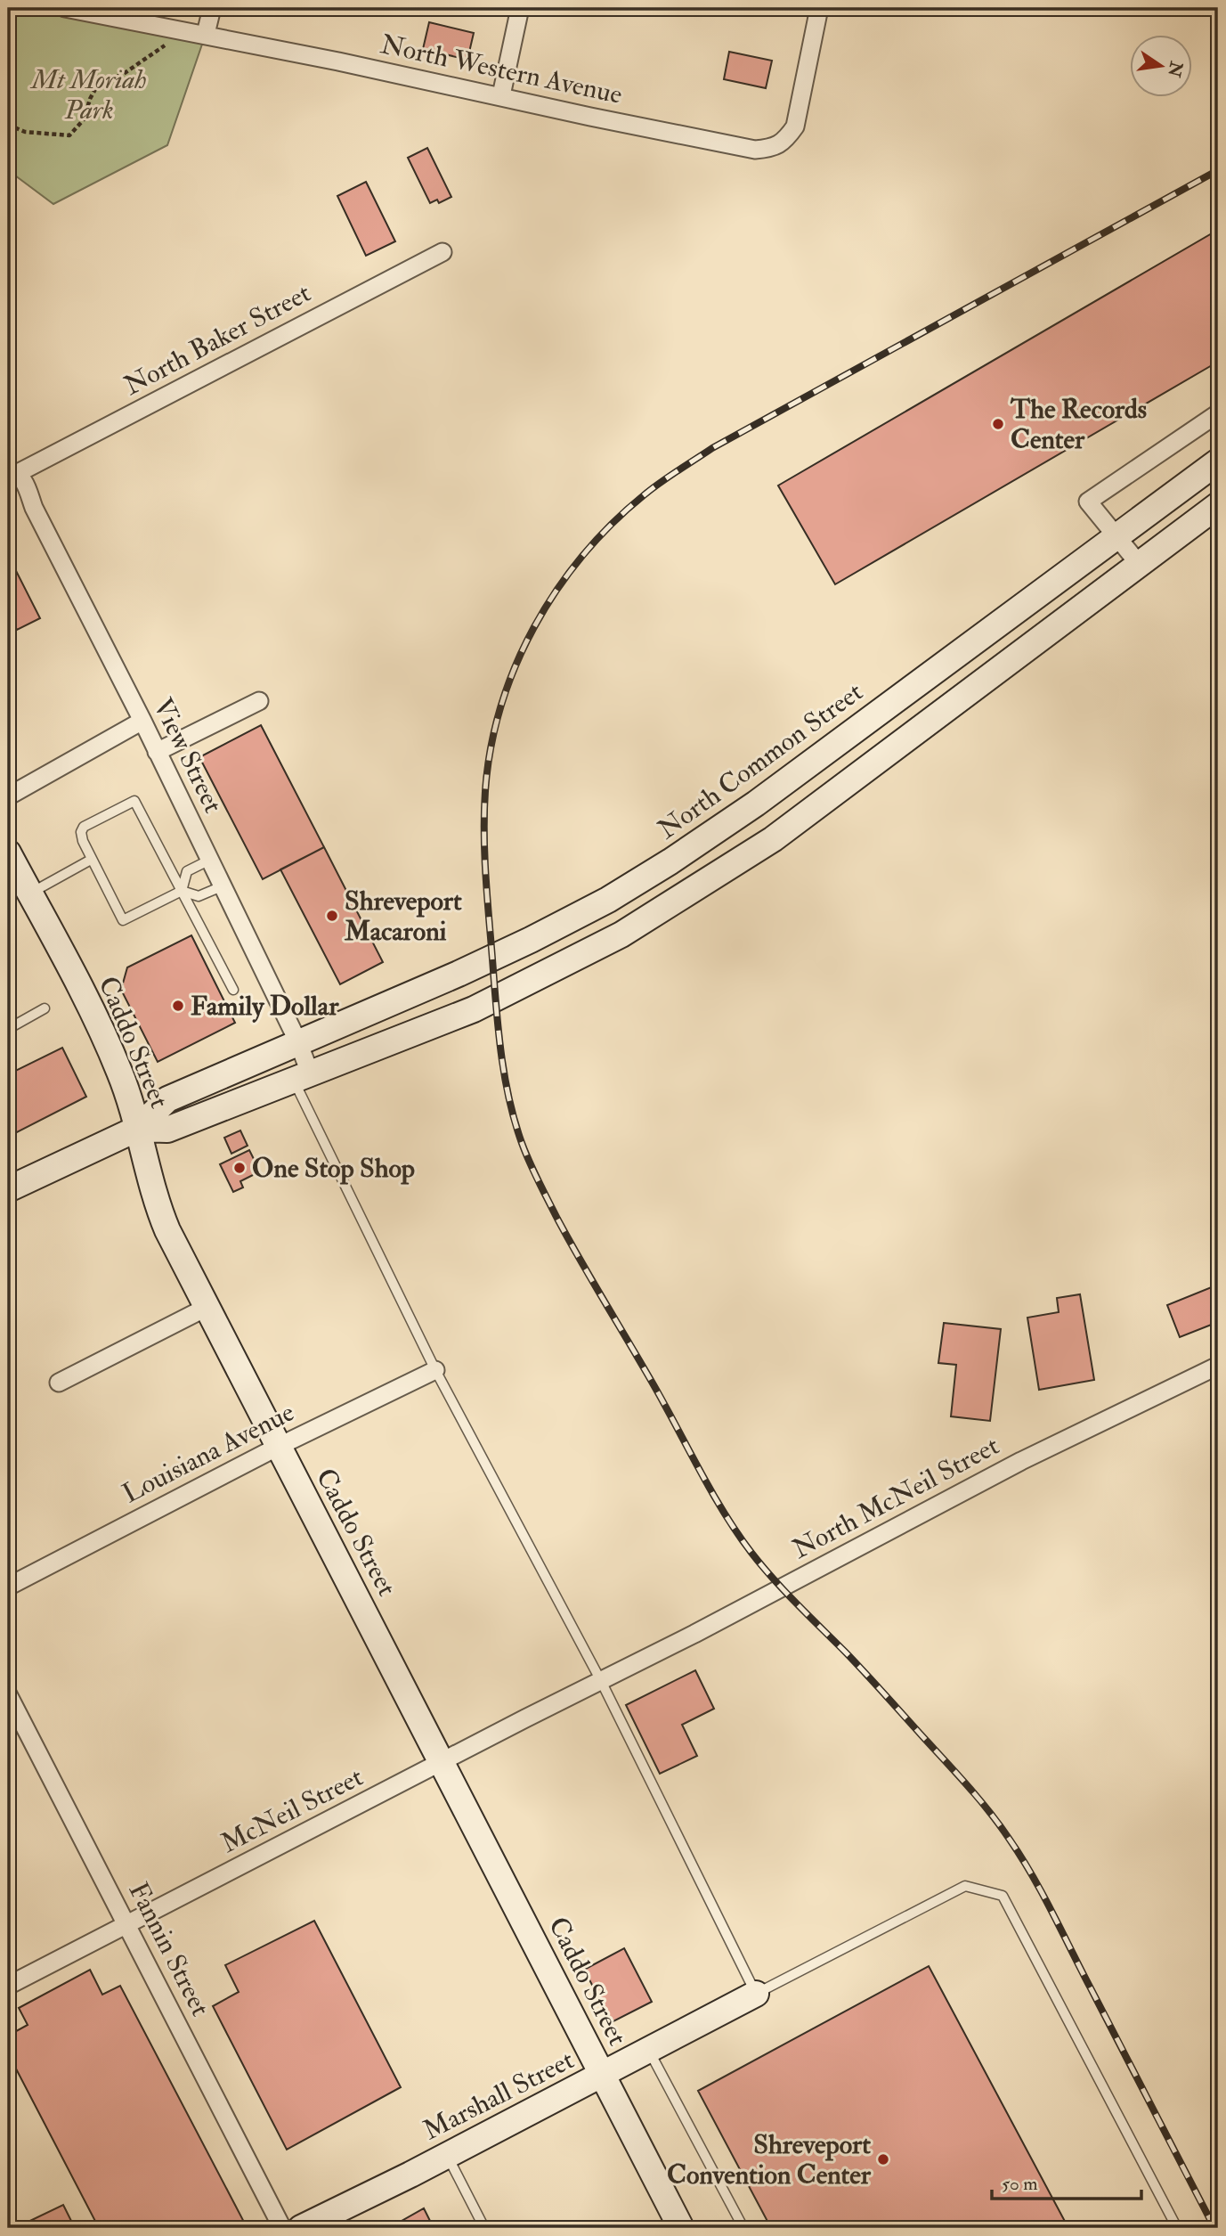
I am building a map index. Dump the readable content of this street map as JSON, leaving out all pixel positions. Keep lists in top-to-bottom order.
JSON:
{
  "streets": {
    "main road": ["North Common Street", "Caddo Street", "Marshall Street"],
    "street": [
      "North Western Avenue",
      "North Baker Street",
      "View Street",
      "Louisiana Avenue",
      "North McNeil Street",
      "McNeil Street",
      "Fannin Street"
    ]
  },
  "crossings": [
    ["North Baker Street", "View Street"],
    ["View Street", "North Common Street"],
    ["North Common Street", "Caddo Street"],
    ["Caddo Street", "Louisiana Avenue"],
    ["Caddo Street", "McNeil Street"],
    ["Caddo Street", "Marshall Street"],
    ["North McNeil Street", "McNeil Street"],
    ["McNeil Street", "Fannin Street"]
  ],
  "parks": ["Mt Moriah Park"],
  "places": [
    "The Records Center",
    "Shreveport Macaroni",
    "Family Dollar",
    "One Stop Shop",
    "Shreveport Convention Center"
  ],
  "scale_bar": "50 m",
  "north": "right"
}
